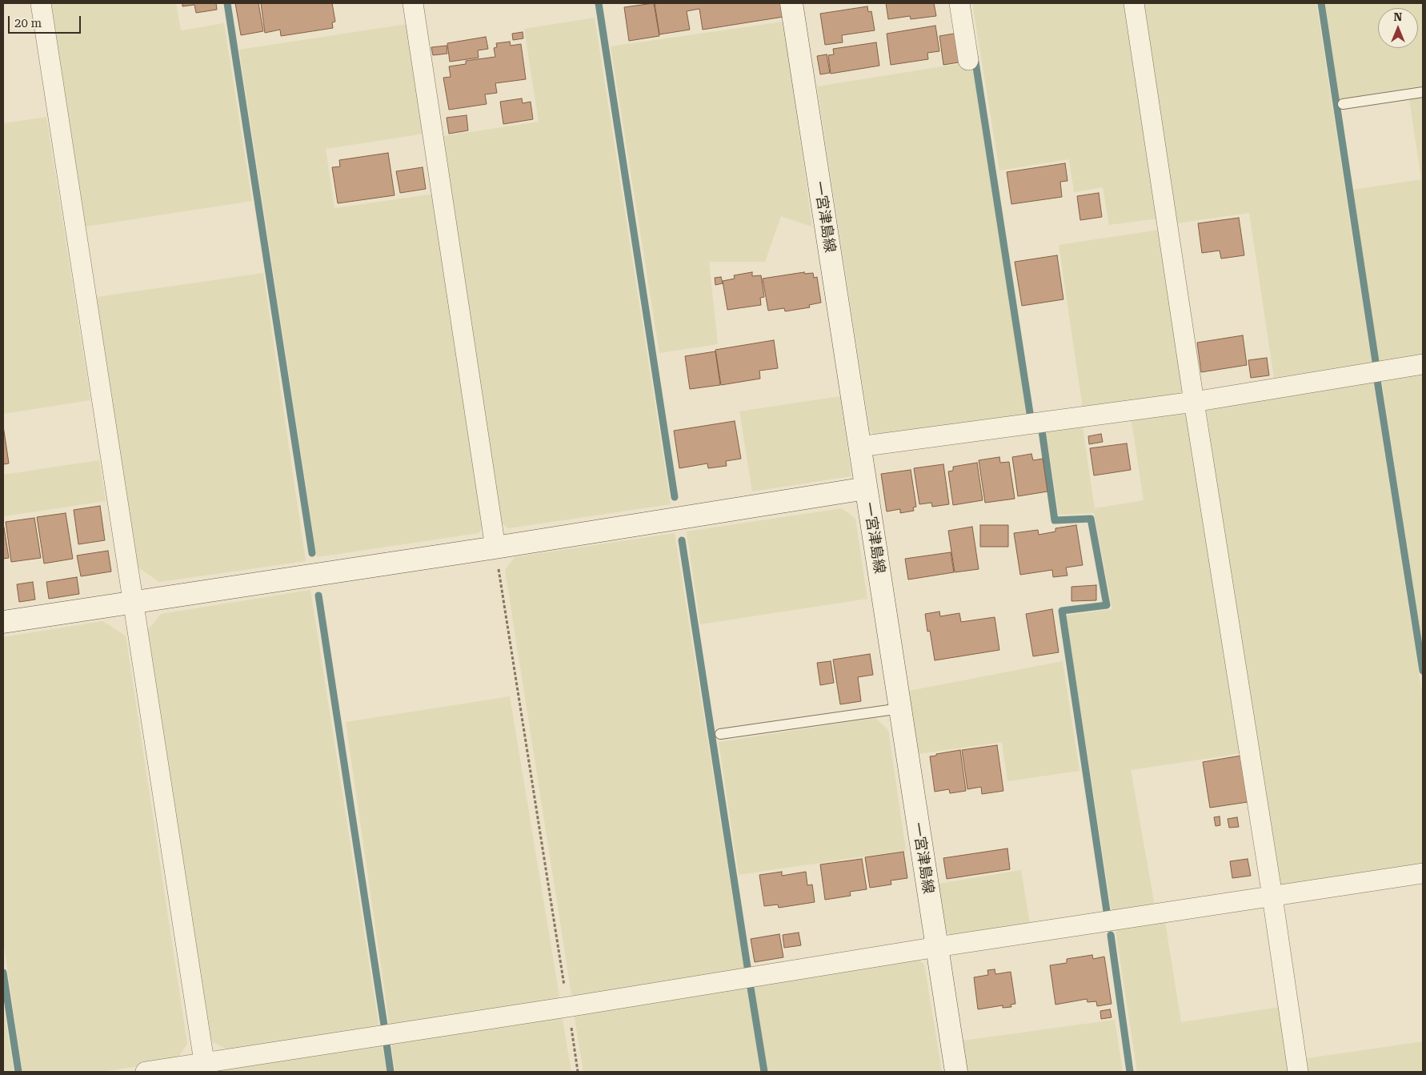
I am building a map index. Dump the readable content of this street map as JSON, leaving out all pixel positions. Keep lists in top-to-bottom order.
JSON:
{
  "streets": {
    "main road": ["一宮津島線"]
  },
  "scale_bar": "20 m",
  "north": "top"
}
